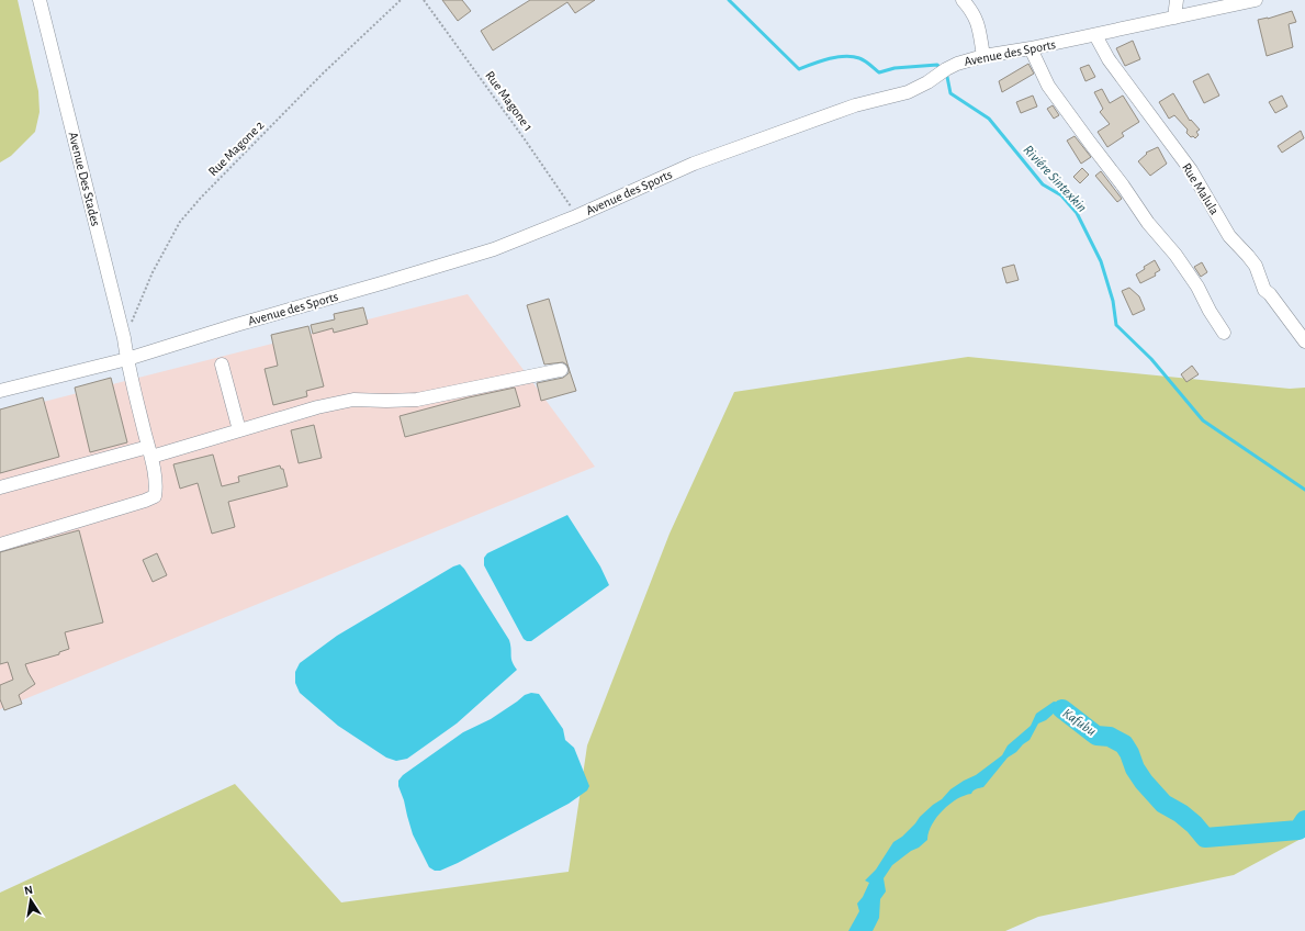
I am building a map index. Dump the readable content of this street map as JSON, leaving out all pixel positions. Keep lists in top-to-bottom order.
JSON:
{
  "streets": {
    "street": ["Avenue des Sports", "Avenue Des Stades", "Rue Malula"],
    "path": ["Rue Magone 1", "Rue Magone 2"]
  },
  "crossings": [
    ["Avenue des Sports", "Rue Magone 1"],
    ["Avenue des Sports", "Avenue Des Stades"],
    ["Avenue des Sports", "Rue Malula"],
    ["Rue Magone 2", "Avenue Des Stades"]
  ],
  "water": ["Riviére Sintexkin", "Kafubu"],
  "north": "top"
}
